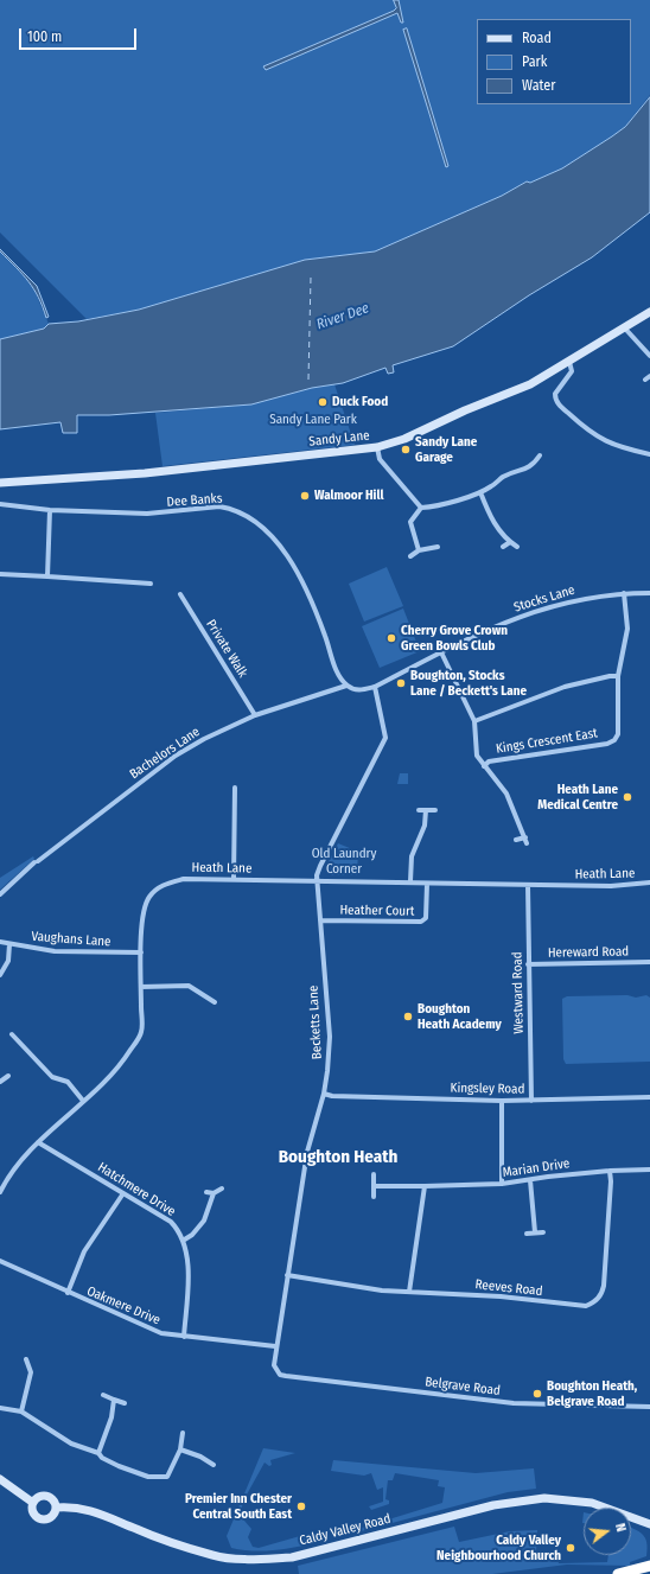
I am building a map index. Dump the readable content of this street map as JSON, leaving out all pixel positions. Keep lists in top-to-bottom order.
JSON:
{
  "streets": {
    "street": [
      "Sandy Lane",
      "Dee Banks",
      "Stocks Lane",
      "Private Walk",
      "Kings Crescent East",
      "Bachelors Lane",
      "Heath Lane",
      "Heather Court",
      "Vaughans Lane",
      "Hereward Road",
      "Westward Road",
      "Becketts Lane",
      "Kingsley Road",
      "Marian Drive",
      "Hatchmere Drive",
      "Reeves Road",
      "Oakmere Drive",
      "Belgrave Road",
      "Caldy Valley Road"
    ]
  },
  "crossings": [
    ["Dee Banks", "Bachelors Lane"],
    ["Stocks Lane", "Bachelors Lane"],
    ["Stocks Lane", "Becketts Lane"],
    ["Private Walk", "Bachelors Lane"],
    ["Bachelors Lane", "Becketts Lane"],
    ["Heath Lane", "Heather Court"],
    ["Heath Lane", "Vaughans Lane"],
    ["Heath Lane", "Westward Road"],
    ["Heath Lane", "Becketts Lane"],
    ["Heath Lane", "Hatchmere Drive"],
    ["Heather Court", "Becketts Lane"],
    ["Hereward Road", "Westward Road"],
    ["Westward Road", "Kingsley Road"],
    ["Becketts Lane", "Kingsley Road"],
    ["Becketts Lane", "Reeves Road"],
    ["Becketts Lane", "Oakmere Drive"],
    ["Becketts Lane", "Belgrave Road"],
    ["Marian Drive", "Reeves Road"],
    ["Hatchmere Drive", "Oakmere Drive"]
  ],
  "districts": ["Boughton Heath"],
  "water": ["River Dee"],
  "parks": ["Sandy Lane Park", "Old Laundry Corner"],
  "places": [
    "Duck Food",
    "Sandy Lane Garage",
    "Walmoor Hill",
    "Cherry Grove Crown Green Bowls Club",
    "Boughton, Stocks Lane / Beckett's Lane",
    "Heath Lane Medical Centre",
    "Boughton Heath Academy",
    "Boughton Heath, Belgrave Road",
    "Premier Inn Chester Central South East",
    "Caldy Valley Neighbourhood Church"
  ],
  "legend": ["Road", "Park", "Water"],
  "scale_bar": "100 m",
  "north": "right"
}
